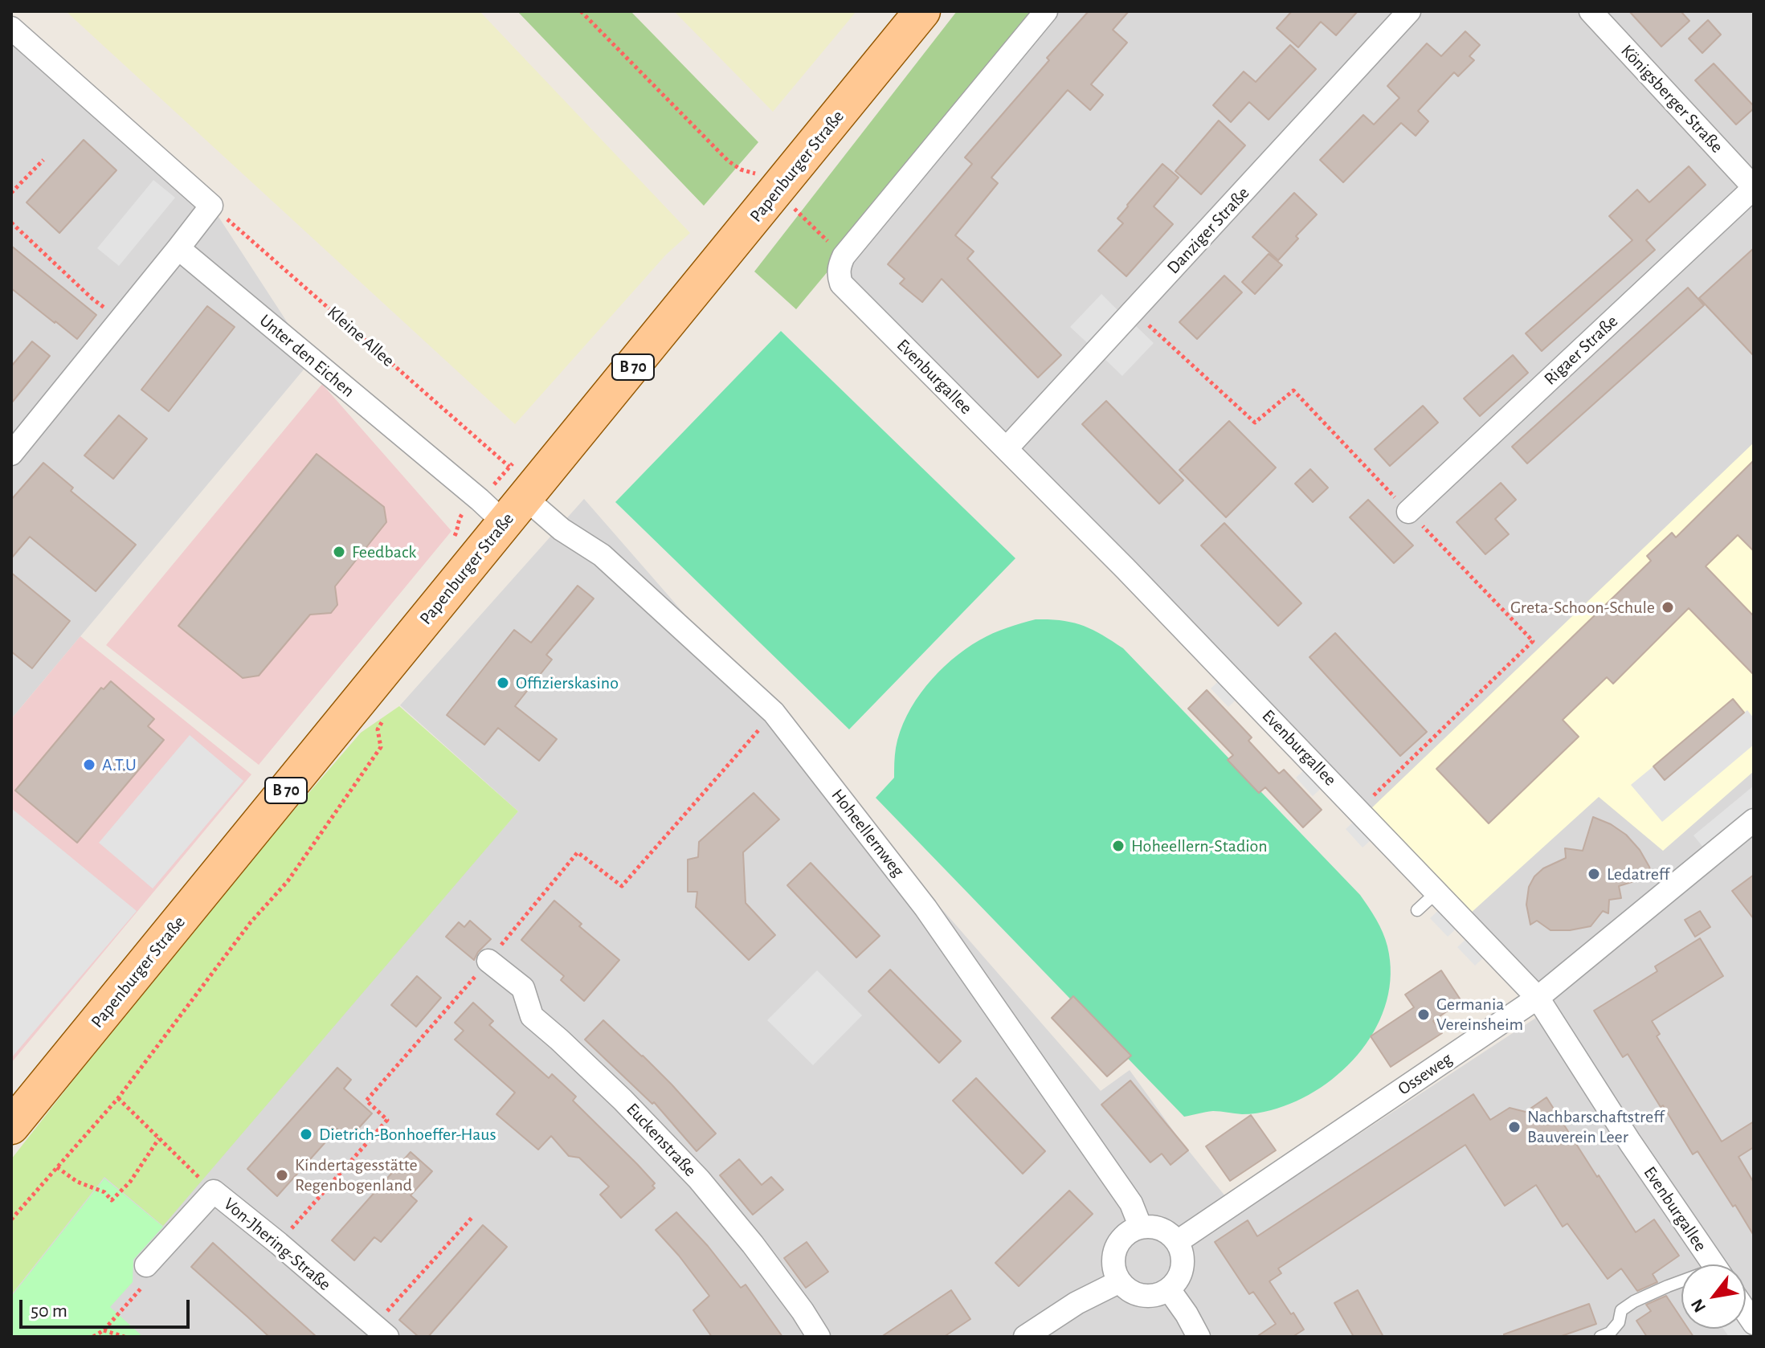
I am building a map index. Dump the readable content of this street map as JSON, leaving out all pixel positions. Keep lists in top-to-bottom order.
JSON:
{
  "streets": {
    "main road": ["Papenburger Straße", "B 70"],
    "street": [
      "Königsberger Straße",
      "Danziger Straße",
      "Rigaer Straße",
      "Unter den Eichen",
      "Evenburgallee",
      "Hoheellernweg",
      "Osseweg",
      "Euckenstraße",
      "Von-Jhering-Straße"
    ],
    "path": ["Kleine Allee"]
  },
  "crossings": [
    ["Königsberger Straße", "Rigaer Straße"],
    ["Papenburger Straße", "Unter den Eichen"],
    ["Papenburger Straße", "Hoheellernweg"],
    ["Danziger Straße", "Evenburgallee"],
    ["Unter den Eichen", "Hoheellernweg"],
    ["Evenburgallee", "Osseweg"],
    ["Hoheellernweg", "Osseweg"]
  ],
  "places": [
    "Feedback",
    "Greta-Schoon-Schule",
    "Offizierskasino",
    "A.T.U",
    "Hoheellern-Stadion",
    "Ledatreff",
    "Germania Vereinsheim",
    "Nachbarschaftstreff Bauverein Leer",
    "Dietrich-Bonhoeffer-Haus",
    "Kindertagesstätte Regenbogenland"
  ],
  "scale_bar": "50 m",
  "north": "bottom left"
}
